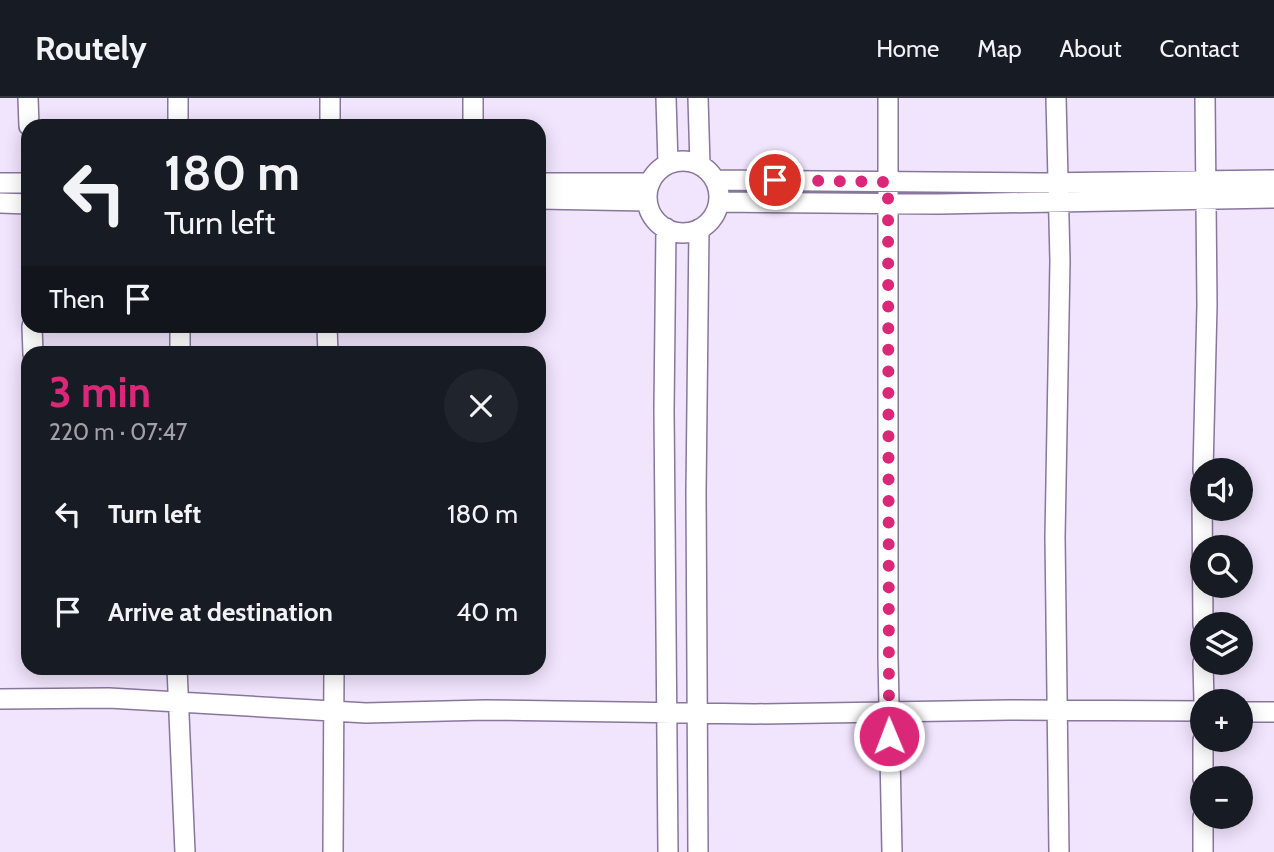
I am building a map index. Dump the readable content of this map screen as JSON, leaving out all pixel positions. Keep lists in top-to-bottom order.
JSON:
{
  "page": {
    "header": "Routely",
    "nav": [
      "Home",
      "Map",
      "About",
      "Contact"
    ],
    "turn": ["180 m", "Turn left"],
    "then": "Then",
    "heading": ["3 min", "220 m · 07:47"],
    "map_buttons": ["+", "−"],
    "list": [
      {
        "name": "Turn left",
        "value": "180 m"
      },
      {
        "name": "Arrive at destination",
        "value": "40 m"
      }
    ]
  }
}
